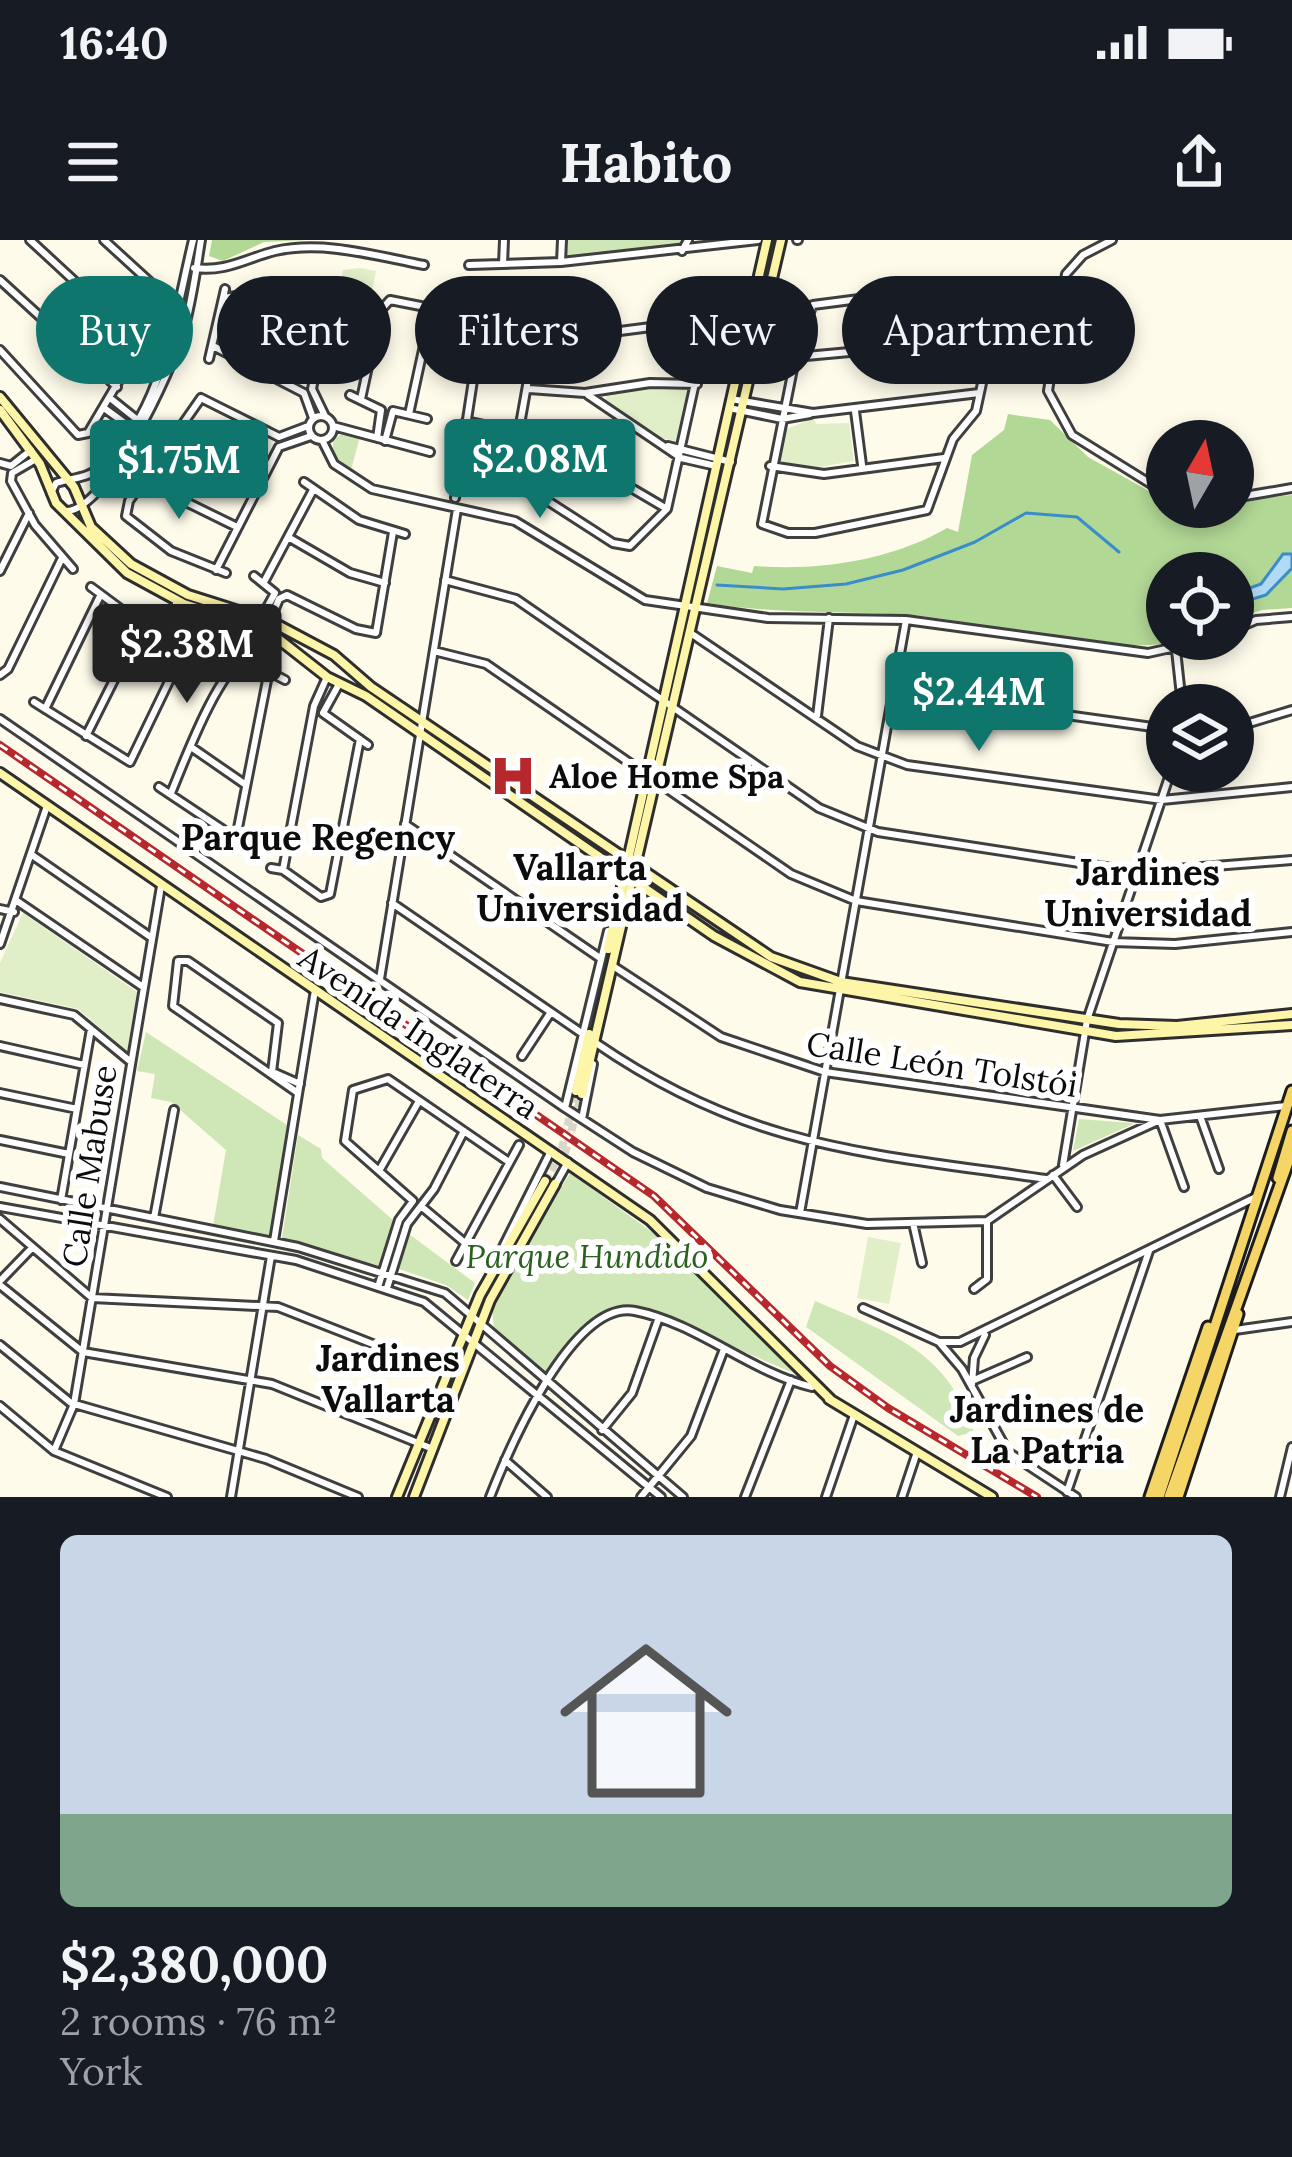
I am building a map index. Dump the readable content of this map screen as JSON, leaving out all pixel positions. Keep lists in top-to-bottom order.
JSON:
{
  "streets": {
    "street": ["Avenida Inglaterra", "Calle León Tolstói", "Calle Mabuse"]
  },
  "crossings": [
    ["Avenida Inglaterra", "Calle Mabuse"]
  ],
  "districts": [
    "Parque Regency",
    "Vallarta Universidad",
    "Jardines Universidad",
    "Jardines Vallarta",
    "Jardines de La Patria"
  ],
  "parks": ["Parque Hundido"],
  "places": {
    "hospital": ["Aloe Home Spa"]
  },
  "north": "top",
  "page": {
    "status": "16:40",
    "header": "Habito",
    "chip": [
      "Buy",
      "Rent",
      "Filters",
      "New",
      "Apartment"
    ],
    "price": [
      "$2.08M",
      "$1.75M",
      "$2.38M",
      "$2.44M"
    ],
    "list": [
      {
        "name": "$2,380,000",
        "note": "2 rooms · 76 m² · York"
      }
    ]
  }
}
